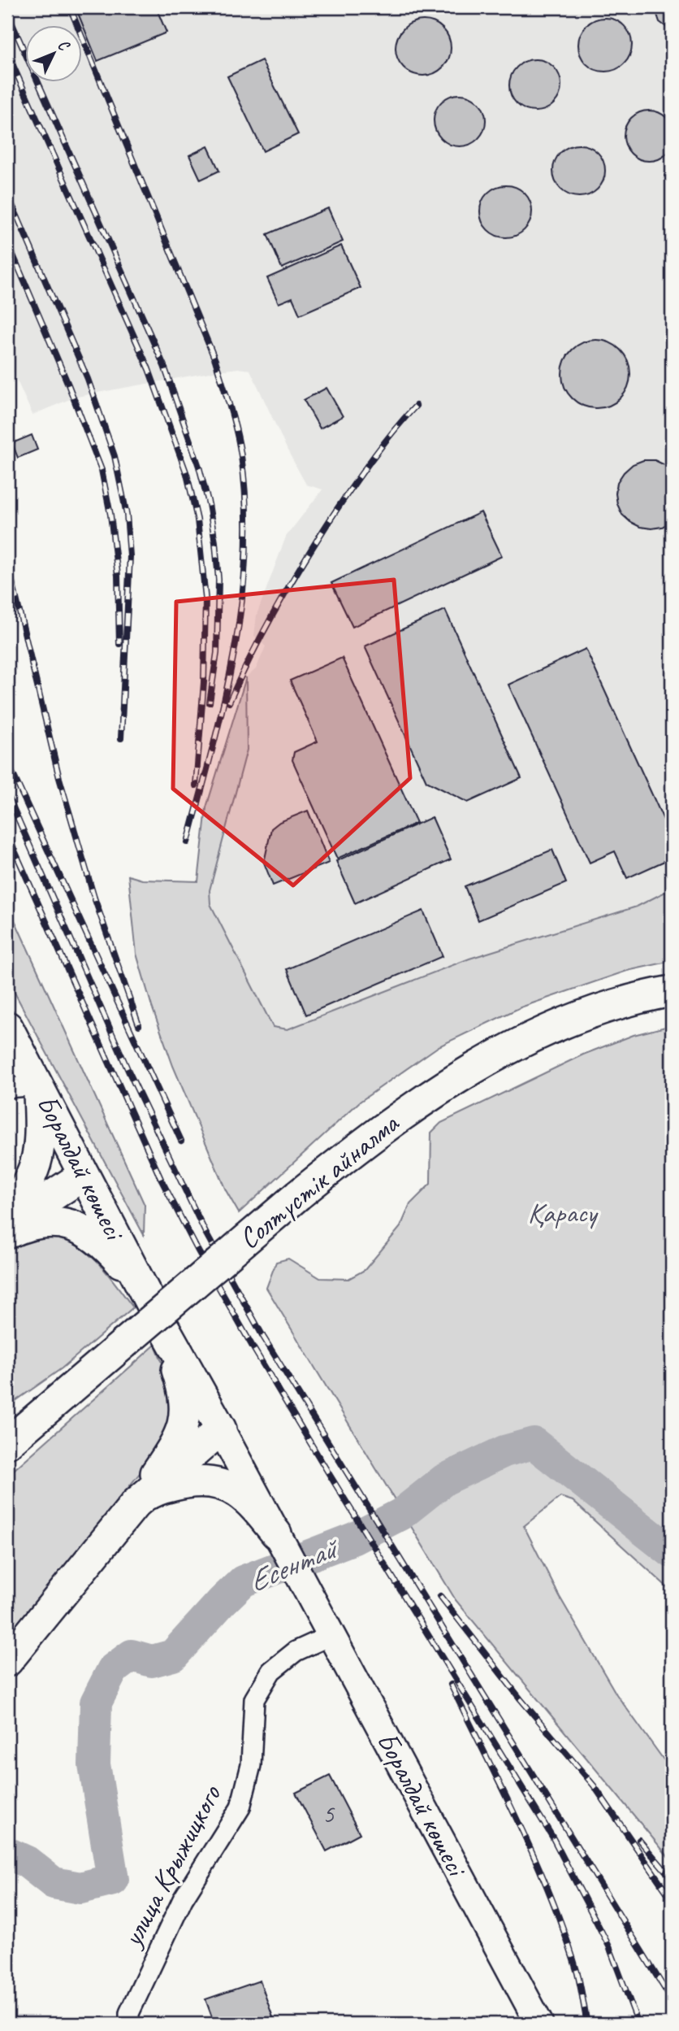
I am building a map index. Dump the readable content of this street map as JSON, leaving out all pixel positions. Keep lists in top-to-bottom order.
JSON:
{
  "streets": {
    "main road": ["Боралдай көшесі", "Солтүстік айналма"],
    "street": ["улица Крыжицкого"]
  },
  "crossings": [
    ["Боралдай көшесі", "улица Крыжицкого"]
  ],
  "water": ["Есентай"],
  "parks": ["Қарасу"],
  "house_numbers": ["5"],
  "north": "top right"
}
